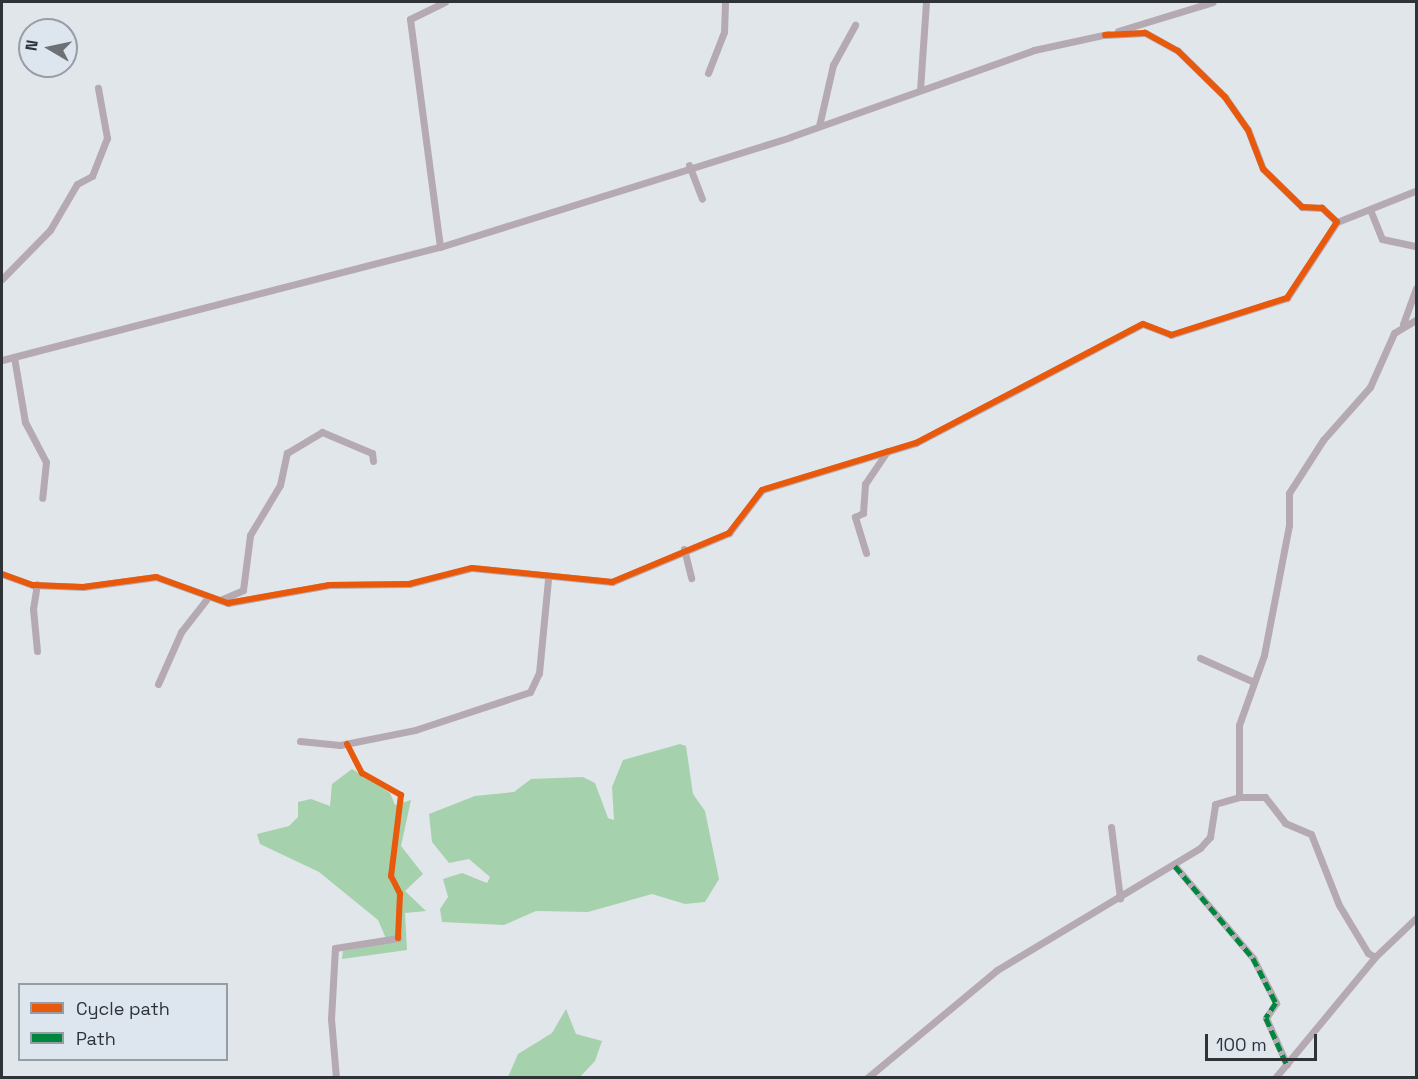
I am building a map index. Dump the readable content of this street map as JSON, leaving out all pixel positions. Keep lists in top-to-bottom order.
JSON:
{
  "legend": ["Cycle path", "Path"],
  "scale_bar": "100 m",
  "north": "left"
}
